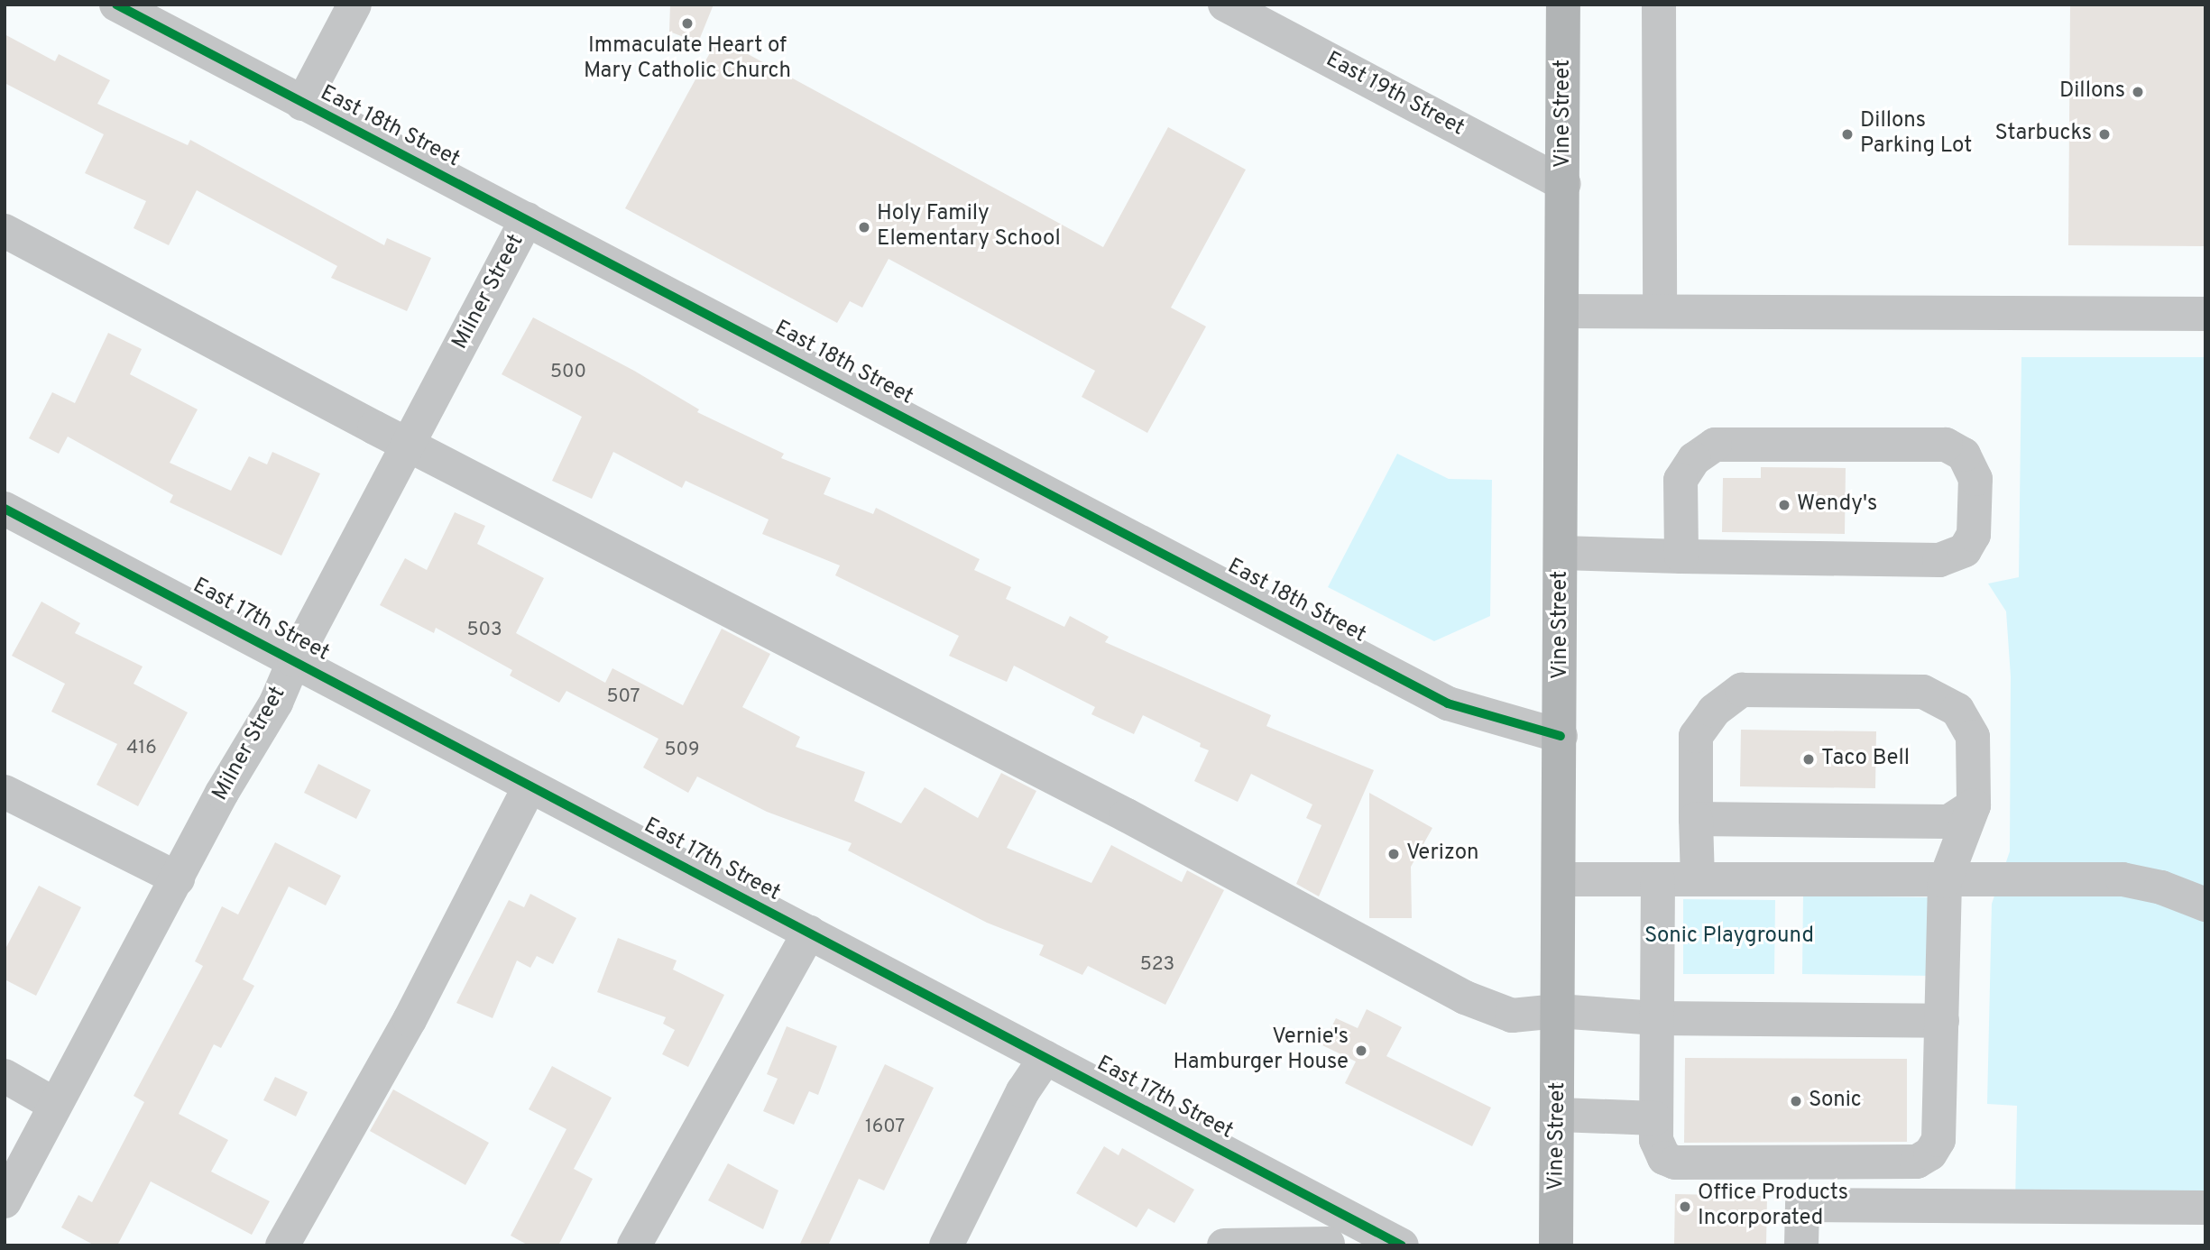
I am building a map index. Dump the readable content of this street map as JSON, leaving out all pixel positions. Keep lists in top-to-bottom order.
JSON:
{
  "streets": {
    "main road": ["Vine Street"],
    "street": [
      "East 19th Street",
      "East 18th Street",
      "Milner Street",
      "East 17th Street"
    ]
  },
  "crossings": [
    ["East 19th Street", "Vine Street"],
    ["Vine Street", "East 18th Street"],
    ["East 18th Street", "Milner Street"],
    ["Milner Street", "East 17th Street"]
  ],
  "parks": ["Sonic Playground"],
  "places": [
    "Immaculate Heart of Mary Catholic Church",
    "Dillons",
    "Dillons Parking Lot",
    "Starbucks",
    "Holy Family Elementary School",
    "Wendy's",
    "Taco Bell",
    "Verizon",
    "Vernie's Hamburger House",
    "Sonic",
    "Office Products Incorporated"
  ],
  "house_numbers": [
    "500",
    "503",
    "507",
    "416",
    "509",
    "523",
    "1607"
  ]
}
